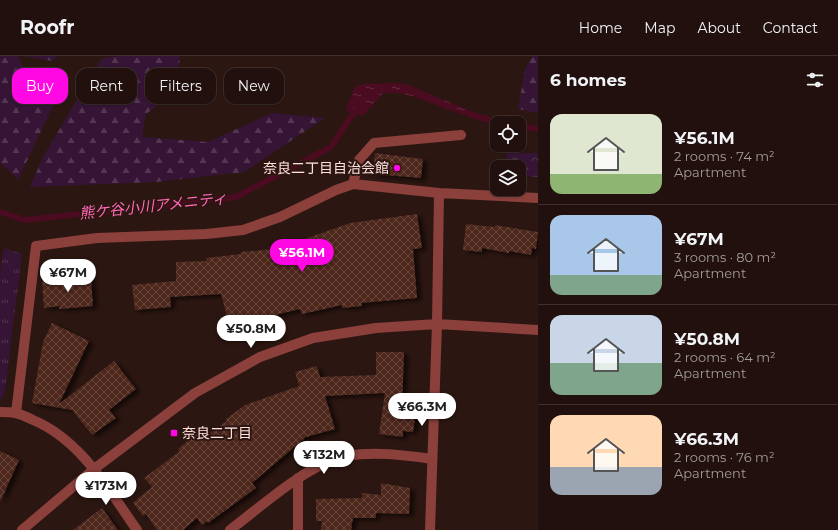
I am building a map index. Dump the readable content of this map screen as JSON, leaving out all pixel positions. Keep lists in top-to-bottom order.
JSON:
{
  "water": ["熊ケ谷小川アメニティ"],
  "places": {
    "other": ["奈良二丁目自治会館"],
    "transit": ["奈良二丁目"]
  },
  "page": {
    "header": "Roofr",
    "nav": [
      "Home",
      "Map",
      "About",
      "Contact"
    ],
    "heading": "6 homes",
    "chip": [
      "Buy",
      "Rent",
      "Filters",
      "New"
    ],
    "list": [
      {
        "name": "¥56.1M",
        "note": "2 rooms · 74 m² · Apartment"
      },
      {
        "name": "¥67M",
        "note": "3 rooms · 80 m² · Apartment"
      },
      {
        "name": "¥50.8M",
        "note": "2 rooms · 64 m² · Apartment"
      },
      {
        "name": "¥66.3M",
        "note": "2 rooms · 76 m² · Apartment"
      }
    ],
    "price": [
      "¥56.1M",
      "¥67M",
      "¥50.8M",
      "¥66.3M",
      "¥132M",
      "¥173M"
    ]
  }
}
